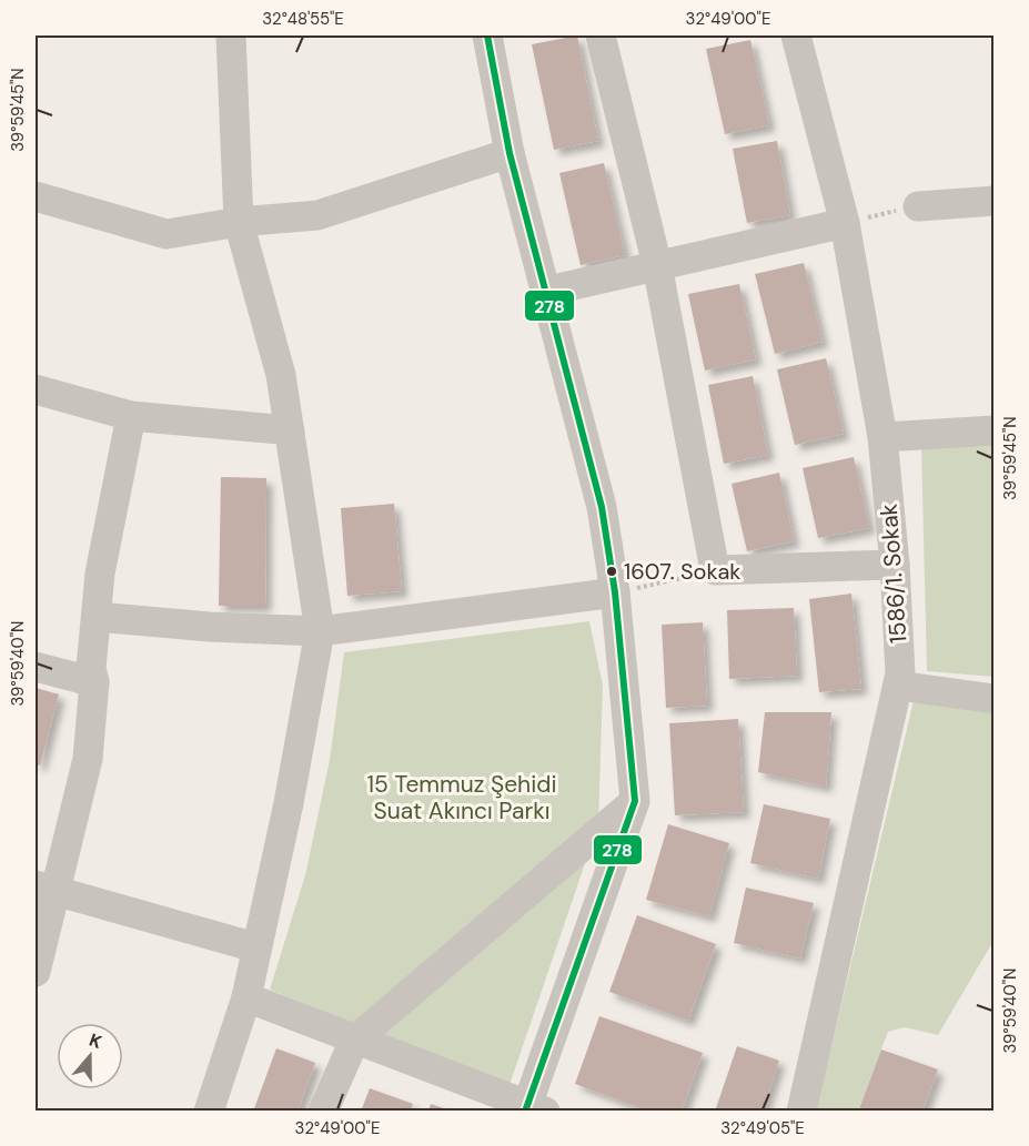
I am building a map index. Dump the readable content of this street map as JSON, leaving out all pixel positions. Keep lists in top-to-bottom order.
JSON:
{
  "streets": {
    "street": ["1586/1. Sokak"]
  },
  "parks": ["15 Temmuz Şehidi Suat Akıncı Parkı"],
  "places": ["1607. Sokak"],
  "lines": ["transit line 278"],
  "north": "top",
  "coordinates": [
    "32°48'55\"E",
    "32°49'00\"E",
    "39°59'45\"N",
    "39°59'40\"N",
    "32°49'05\"E"
  ]
}
